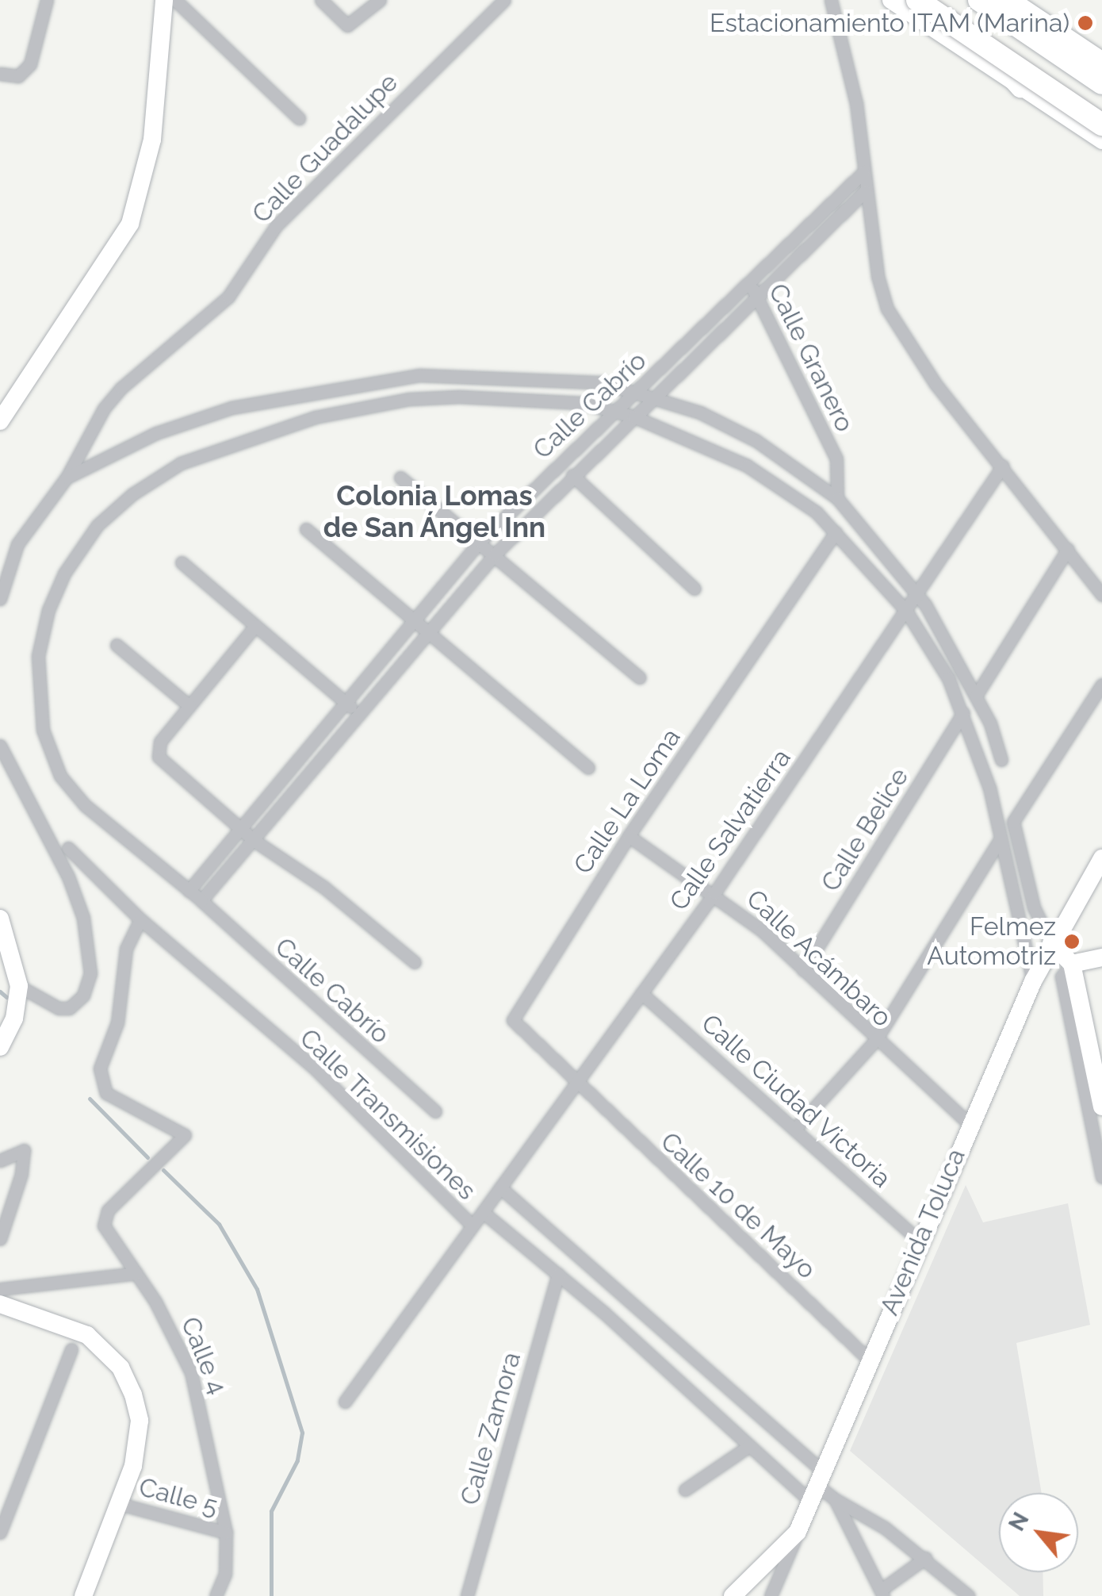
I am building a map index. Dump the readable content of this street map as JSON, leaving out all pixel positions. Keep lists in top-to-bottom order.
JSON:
{
  "streets": {
    "main road": ["Avenida Toluca"],
    "street": [
      "Calle Guadalupe",
      "Calle Granero",
      "Calle Cabrío",
      "Calle La Loma",
      "Calle Salvatierra",
      "Calle Belice",
      "Calle Acámbaro",
      "Calle Ciudad Victoria",
      "Calle Transmisiones",
      "Calle 10 de Mayo",
      "Calle 4",
      "Calle Zamora",
      "Calle 5"
    ]
  },
  "crossings": [
    ["Calle Guadalupe", "Calle Granero"],
    ["Calle Guadalupe", "Calle Cabrío"],
    ["Calle Guadalupe", "Calle Salvatierra"],
    ["Calle Granero", "Calle Cabrío"],
    ["Calle La Loma", "Calle Salvatierra"],
    ["Calle La Loma", "Calle Acámbaro"],
    ["Calle La Loma", "Calle 10 de Mayo"],
    ["Calle Salvatierra", "Calle Acámbaro"],
    ["Calle Salvatierra", "Calle Ciudad Victoria"],
    ["Calle Salvatierra", "Calle Transmisiones"],
    ["Calle Salvatierra", "Calle 10 de Mayo"],
    ["Calle Belice", "Calle Acámbaro"],
    ["Calle Acámbaro", "Avenida Toluca"],
    ["Calle Ciudad Victoria", "Avenida Toluca"],
    ["Calle Transmisiones", "Avenida Toluca"],
    ["Calle Transmisiones", "Calle 4"],
    ["Calle Transmisiones", "Calle Zamora"],
    ["Calle 10 de Mayo", "Avenida Toluca"],
    ["Calle 4", "Calle 5"]
  ],
  "districts": ["Colonia Lomas de San Ángel Inn"],
  "places": ["Estacionamiento ITAM (Marina)", "Felmez Automotriz"],
  "north": "top left"
}
